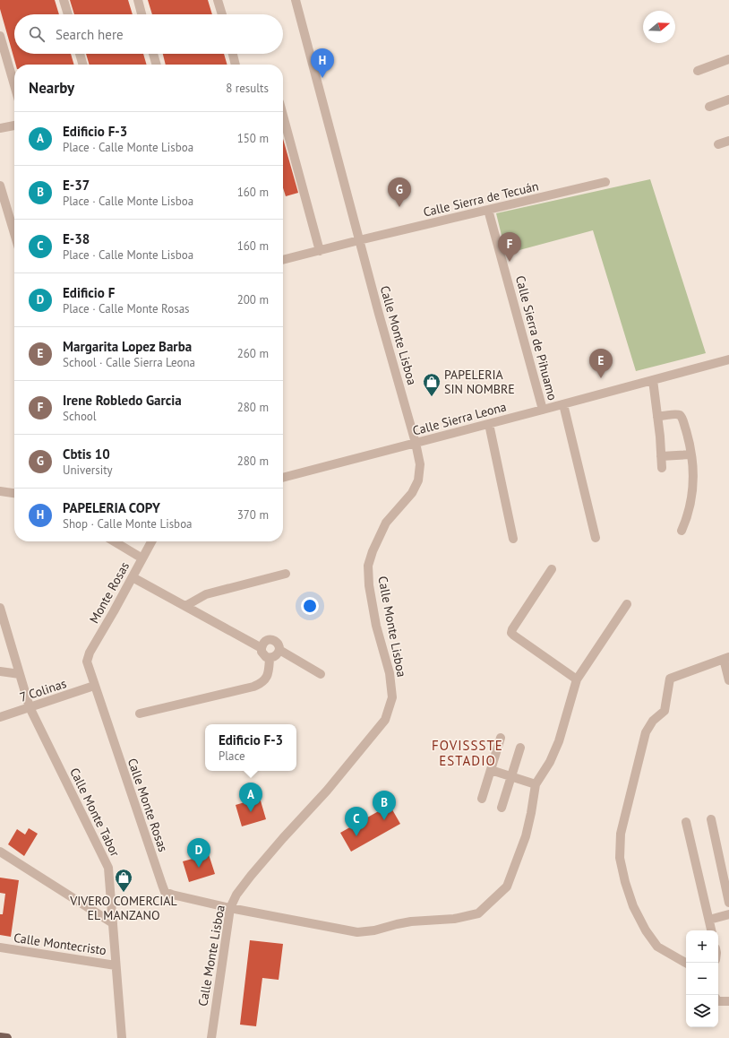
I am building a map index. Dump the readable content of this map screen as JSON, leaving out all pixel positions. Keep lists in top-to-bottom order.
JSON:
{
  "streets": {
    "street": [
      "Calle Sierra de Tecuán",
      "Calle Monte Lisboa",
      "Calle Sierra de Pihuamo",
      "Calle Sierra Leona",
      "Monte Rosas",
      "7 Colinas",
      "Calle Monte Rosas",
      "Calle Monte Tabor",
      "Calle Montecristo"
    ]
  },
  "crossings": [
    ["Calle Sierra de Tecuán", "Calle Monte Lisboa"],
    ["Calle Sierra de Tecuán", "Calle Sierra de Pihuamo"],
    ["Calle Monte Lisboa", "Calle Sierra Leona"],
    ["Calle Monte Lisboa", "Calle Monte Rosas"],
    ["Calle Sierra de Pihuamo", "Calle Sierra Leona"],
    ["Monte Rosas", "Calle Monte Rosas"],
    ["7 Colinas", "Calle Monte Rosas"],
    ["7 Colinas", "Calle Monte Tabor"],
    ["Calle Monte Tabor", "Calle Montecristo"]
  ],
  "districts": ["FOVISSSTE ESTADIO"],
  "places": {
    "shop": ["PAPELERIA SIN NOMBRE", "VIVERO COMERCIAL EL MANZANO"]
  },
  "north": "right",
  "page": {
    "search": "Search here",
    "pins": [
      "H",
      "G",
      "F",
      "E",
      "A",
      "B",
      "C",
      "D"
    ],
    "heading": ["Nearby", "8 results"],
    "list": [
      {
        "mark": "A",
        "name": "Edificio F-3",
        "note": "Place · Calle Monte Lisboa",
        "value": "150 m"
      },
      {
        "mark": "B",
        "name": "E-37",
        "note": "Place · Calle Monte Lisboa",
        "value": "160 m"
      },
      {
        "mark": "C",
        "name": "E-38",
        "note": "Place · Calle Monte Lisboa",
        "value": "160 m"
      },
      {
        "mark": "D",
        "name": "Edificio F",
        "note": "Place · Calle Monte Rosas",
        "value": "200 m"
      },
      {
        "mark": "E",
        "name": "Margarita Lopez Barba",
        "note": "School · Calle Sierra Leona",
        "value": "260 m"
      },
      {
        "mark": "F",
        "name": "Irene Robledo Garcia",
        "note": "School",
        "value": "280 m"
      },
      {
        "mark": "G",
        "name": "Cbtis 10",
        "note": "University",
        "value": "280 m"
      },
      {
        "mark": "H",
        "name": "PAPELERIA COPY",
        "note": "Shop · Calle Monte Lisboa",
        "value": "370 m"
      }
    ],
    "popup": ["Edificio F-3", "Place"],
    "map_buttons": ["+", "−"]
  }
}
